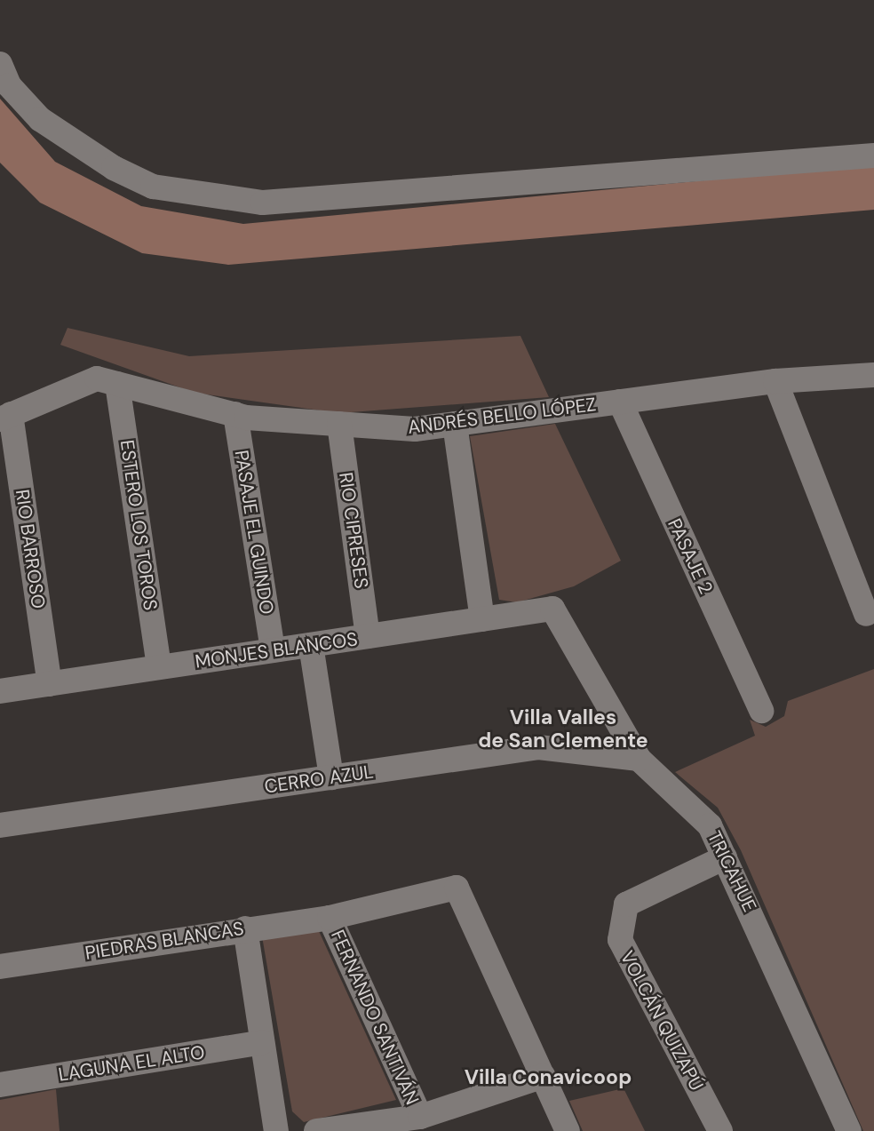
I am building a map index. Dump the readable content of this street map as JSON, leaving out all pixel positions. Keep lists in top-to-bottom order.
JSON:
{
  "streets": {
    "street": [
      "ANDRÉS BELLO LÓPEZ",
      "ESTERO LOS TOROS",
      "RIO CIPRESES",
      "PASAJE EL GUINDO",
      "RIO BARROSO",
      "PASAJE 2",
      "MONJES BLANCOS",
      "CERRO AZUL",
      "TRICAHUE",
      "PIEDRAS BLANCAS",
      "FERNANDO SANTIVÁN",
      "VOLCÁN QUIZAPÚ",
      "LAGUNA EL ALTO"
    ]
  },
  "crossings": [
    ["ANDRÉS BELLO LÓPEZ", "ESTERO LOS TOROS"],
    ["ANDRÉS BELLO LÓPEZ", "RIO CIPRESES"],
    ["ANDRÉS BELLO LÓPEZ", "PASAJE EL GUINDO"],
    ["ANDRÉS BELLO LÓPEZ", "PASAJE 2"],
    ["ESTERO LOS TOROS", "MONJES BLANCOS"],
    ["RIO CIPRESES", "MONJES BLANCOS"],
    ["PASAJE EL GUINDO", "MONJES BLANCOS"],
    ["RIO BARROSO", "MONJES BLANCOS"],
    ["MONJES BLANCOS", "TRICAHUE"],
    ["CERRO AZUL", "TRICAHUE"],
    ["TRICAHUE", "VOLCÁN QUIZAPÚ"],
    ["PIEDRAS BLANCAS", "FERNANDO SANTIVÁN"]
  ],
  "districts": ["Villa Valles de San Clemente", "Villa Conavicoop"]
}
